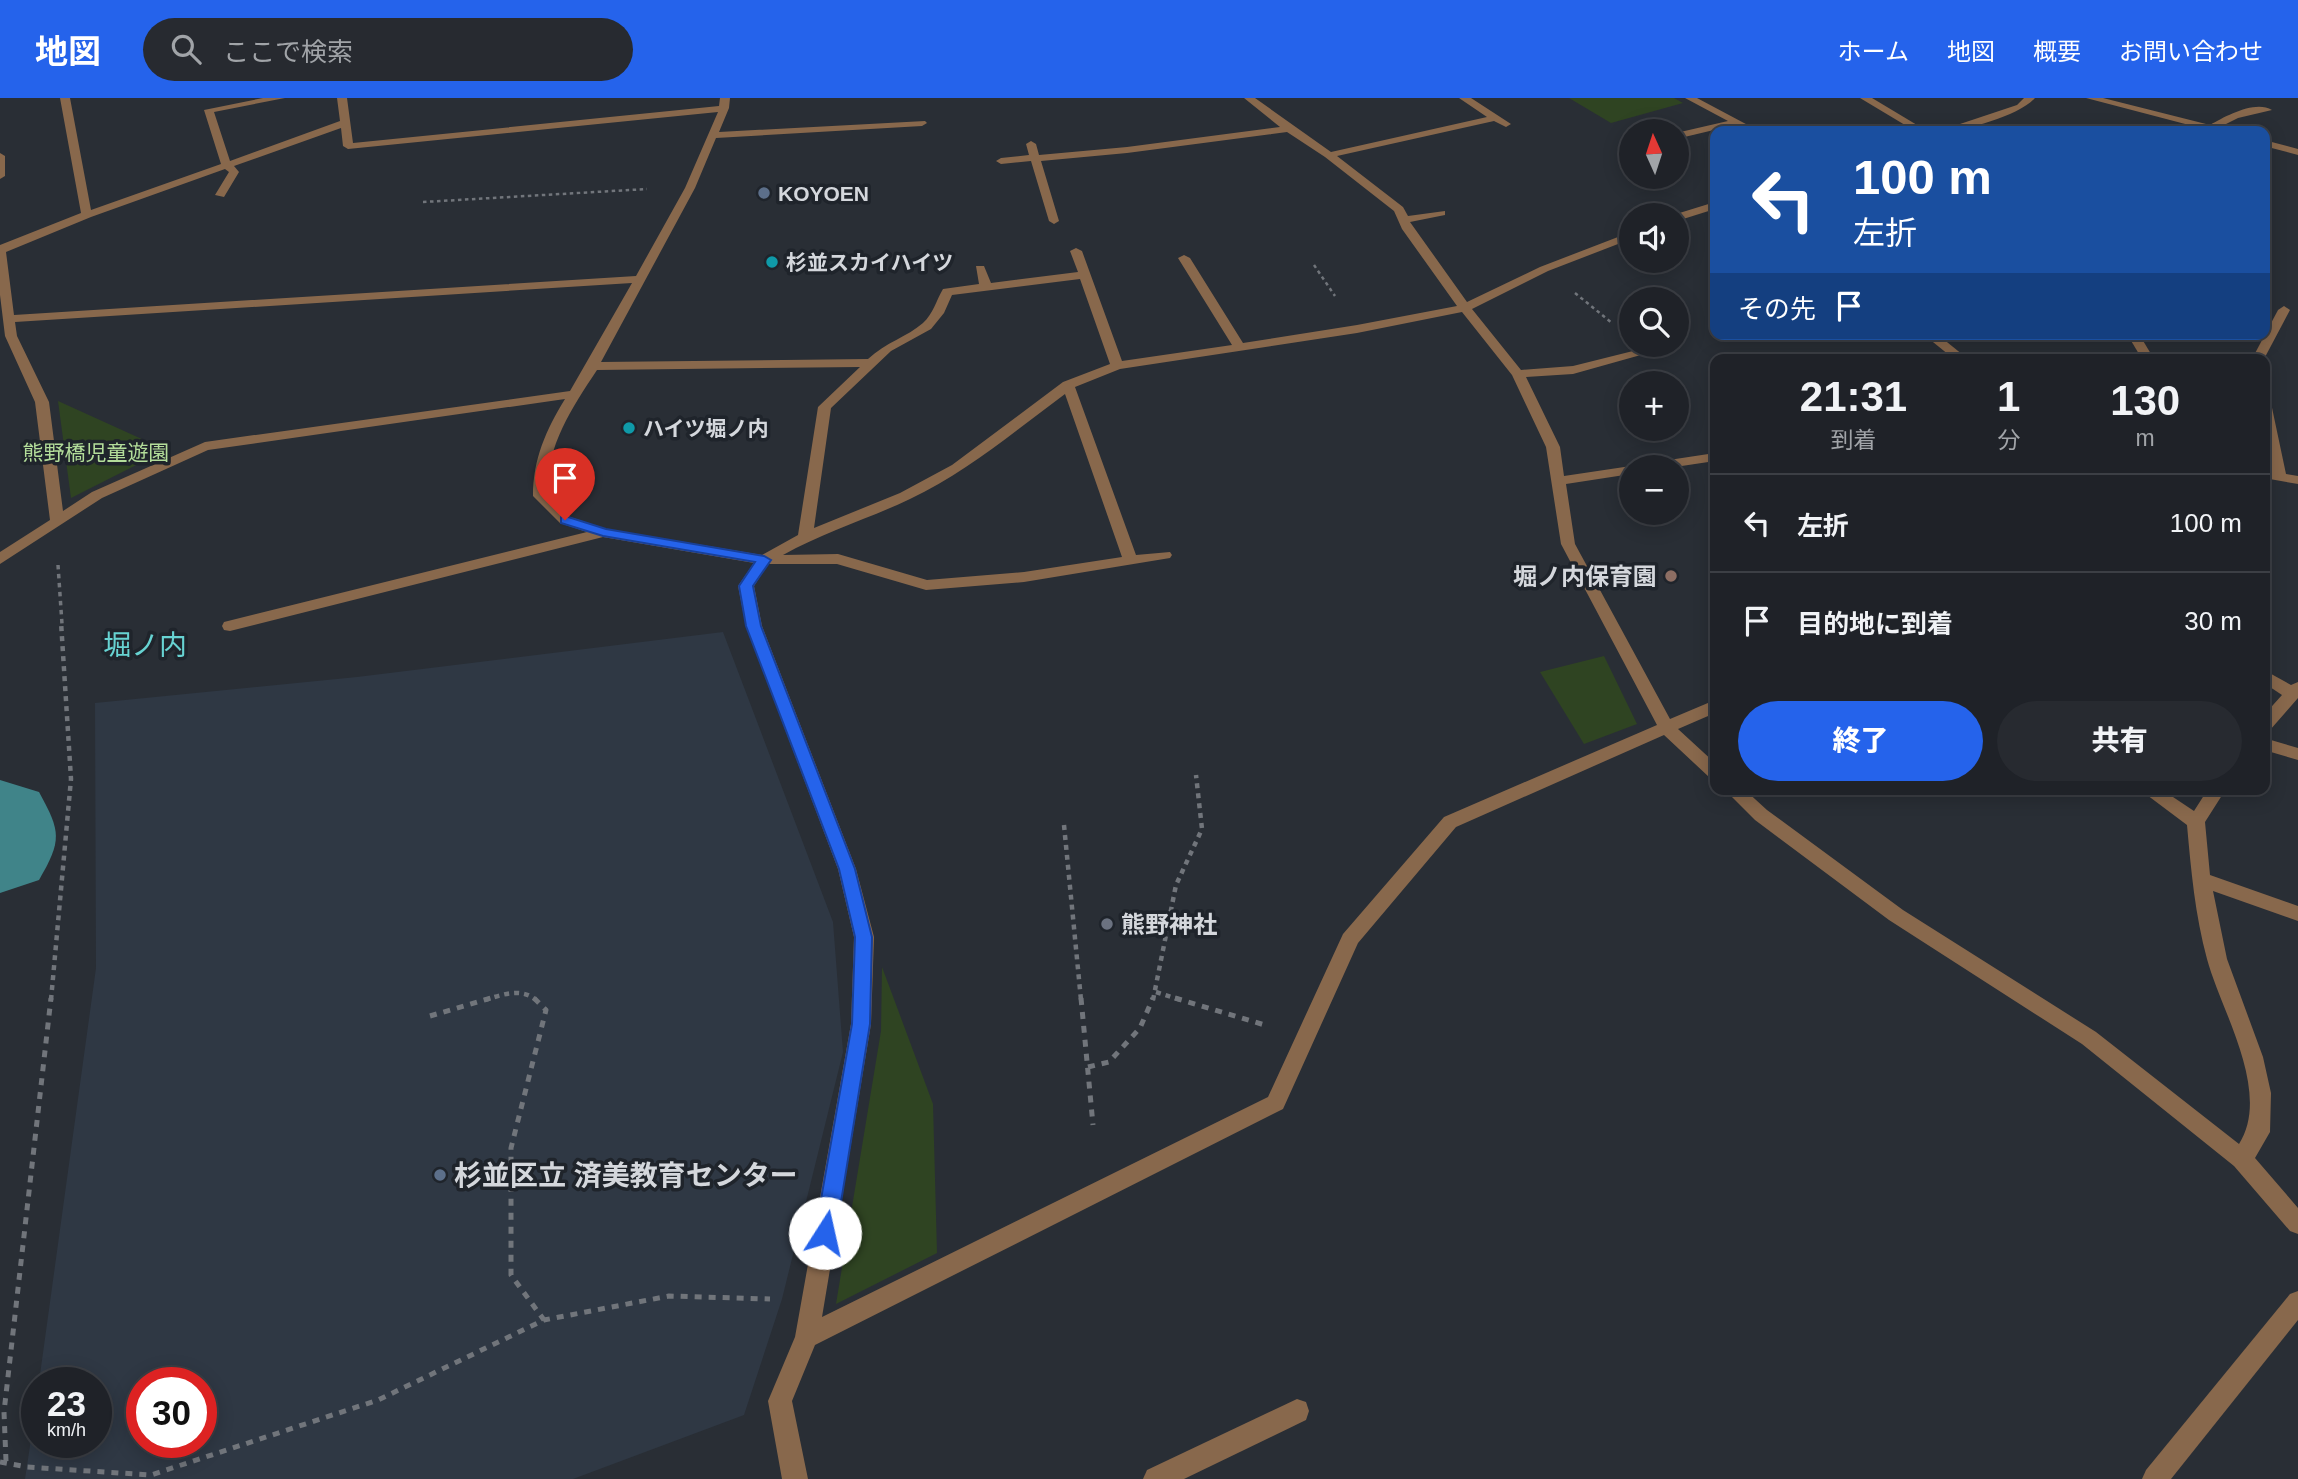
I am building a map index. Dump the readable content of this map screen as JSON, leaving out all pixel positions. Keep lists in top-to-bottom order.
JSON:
{
  "districts": ["堀ノ内"],
  "parks": ["熊野橋児童遊園"],
  "places": [
    "KOYOEN",
    "杉並スカイハイツ",
    "ハイツ堀ノ内",
    "堀ノ内保育園",
    "熊野神社",
    "杉並区立 済美教育センター"
  ],
  "north": "top",
  "page": {
    "header": "地図",
    "search": "ここで検索",
    "nav": [
      "ホーム",
      "地図",
      "概要",
      "お問い合わせ"
    ],
    "map_buttons": ["+", "−"],
    "turn": ["100 m", "左折"],
    "then": "その先",
    "eta": [
      "21:31",
      "到着",
      "1",
      "分",
      "130",
      "m"
    ],
    "list": [
      {
        "name": "左折",
        "value": "100 m"
      },
      {
        "name": "目的地に到着",
        "value": "30 m"
      }
    ],
    "buttons": ["終了", "共有"],
    "speed": "23 km/h",
    "limit": "30"
  }
}
